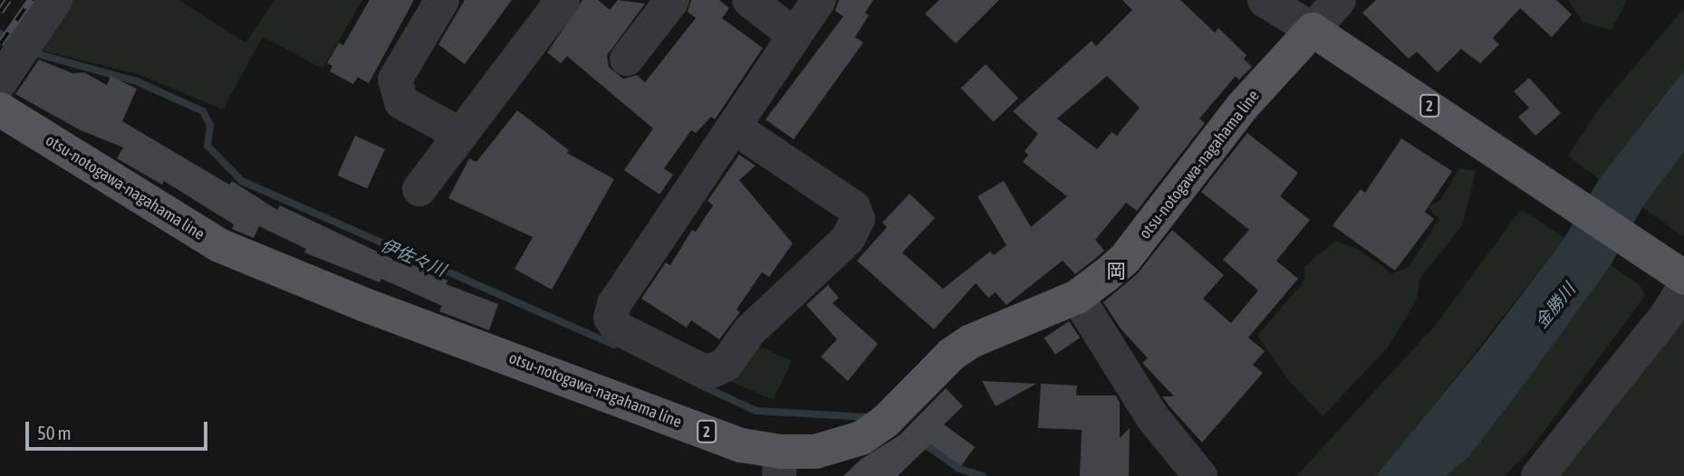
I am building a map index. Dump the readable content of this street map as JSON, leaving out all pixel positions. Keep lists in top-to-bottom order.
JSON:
{
  "streets": {
    "main road": ["2", "otsu-notogawa-nagahama line"]
  },
  "crossings": [
    ["2", "otsu-notogawa-nagahama line"]
  ],
  "districts": ["岡"],
  "water": ["伊佐々川", "金勝川"],
  "scale_bar": "50 m"
}
